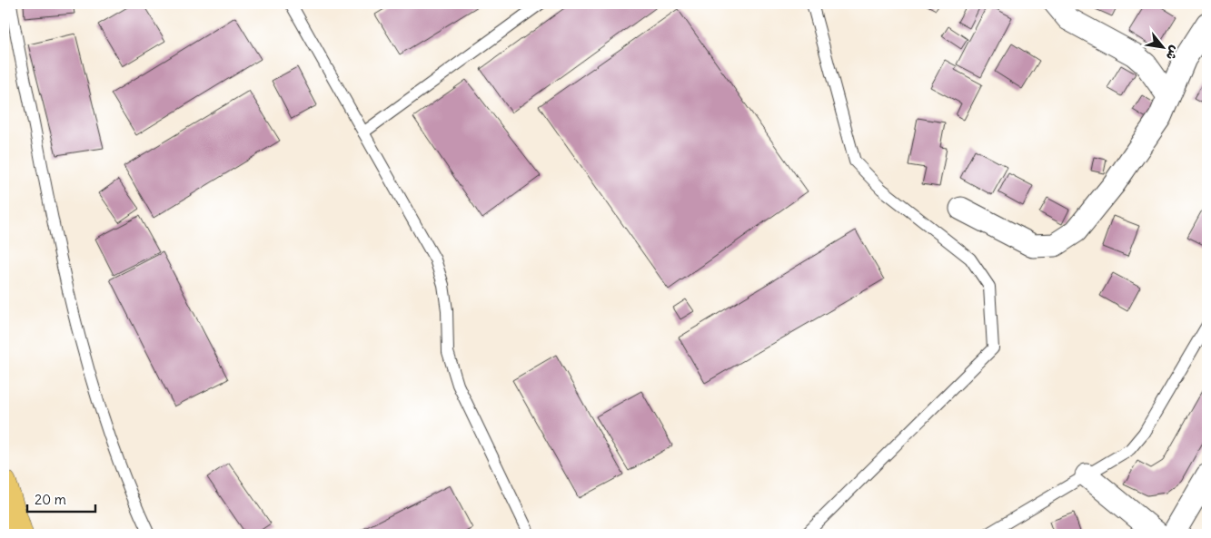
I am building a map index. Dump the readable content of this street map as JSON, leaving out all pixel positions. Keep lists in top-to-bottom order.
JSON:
{
  "scale_bar": "20 m",
  "north": "bottom right"
}
